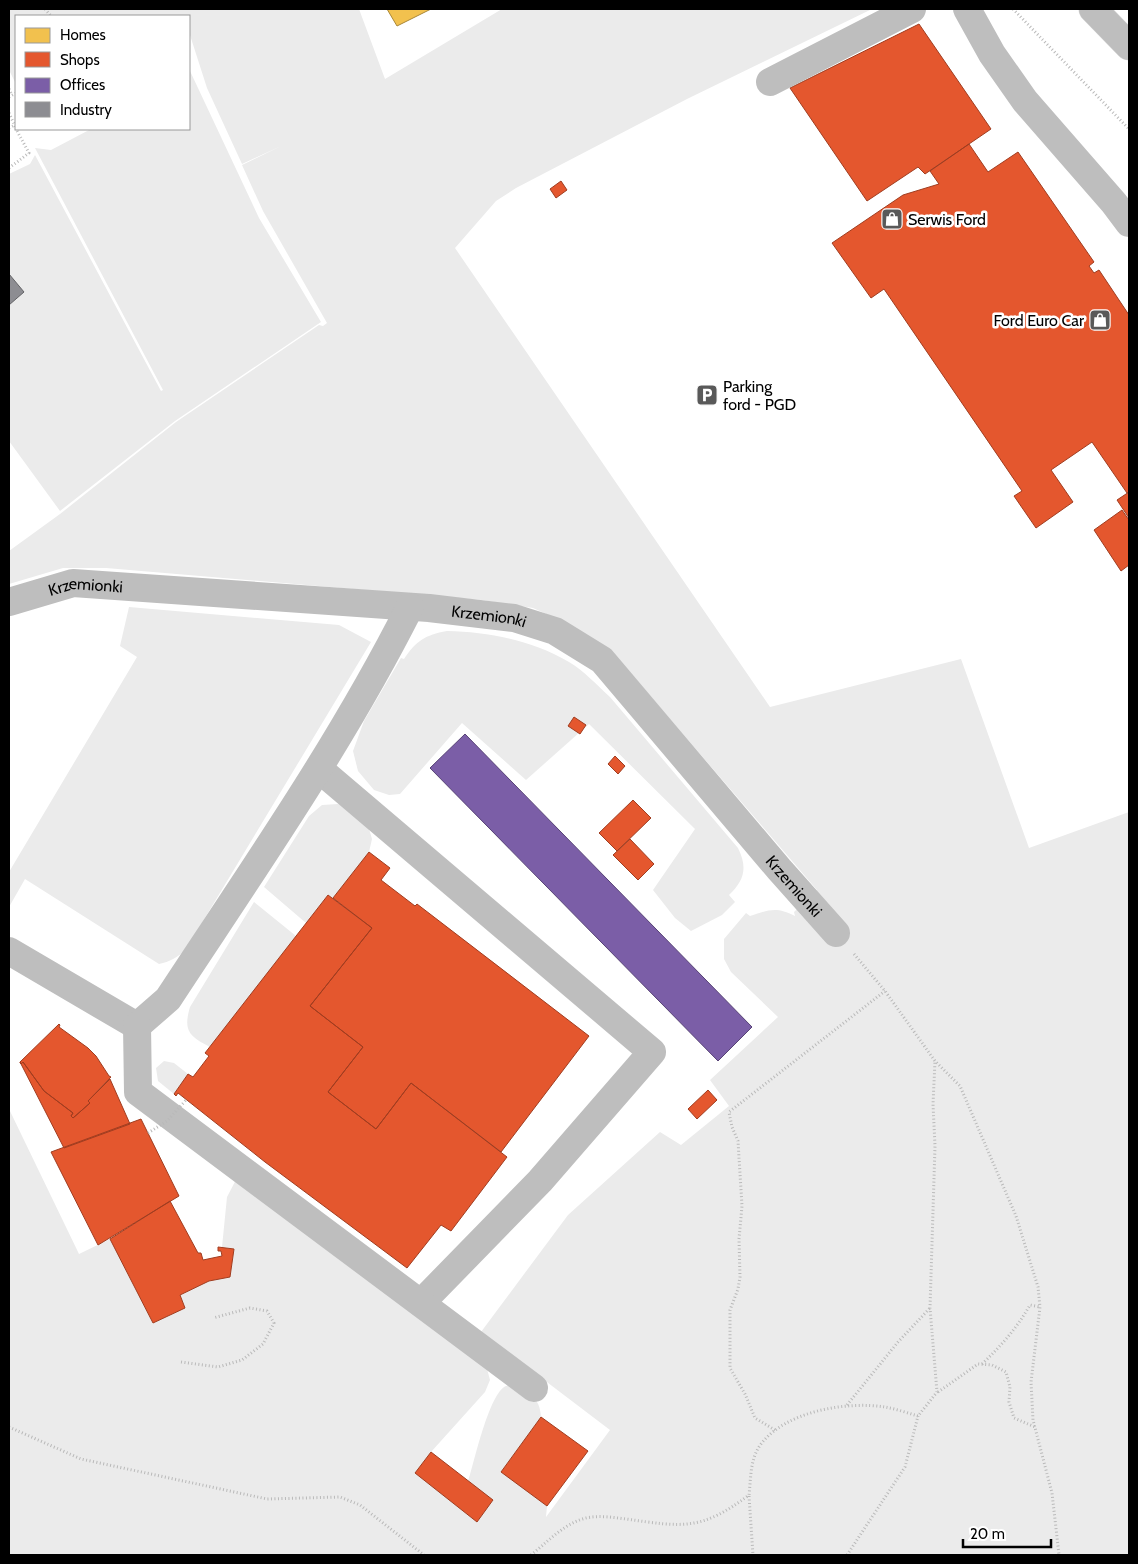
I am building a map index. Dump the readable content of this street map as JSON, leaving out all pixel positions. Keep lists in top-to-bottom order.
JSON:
{
  "streets": {
    "street": ["Krzemionki"]
  },
  "places": {
    "shop": ["Serwis Ford", "Ford Euro Car"],
    "parking": ["Parking ford - PGD"]
  },
  "legend": [
    "Homes",
    "Shops",
    "Offices",
    "Industry"
  ],
  "scale_bar": "20 m"
}
